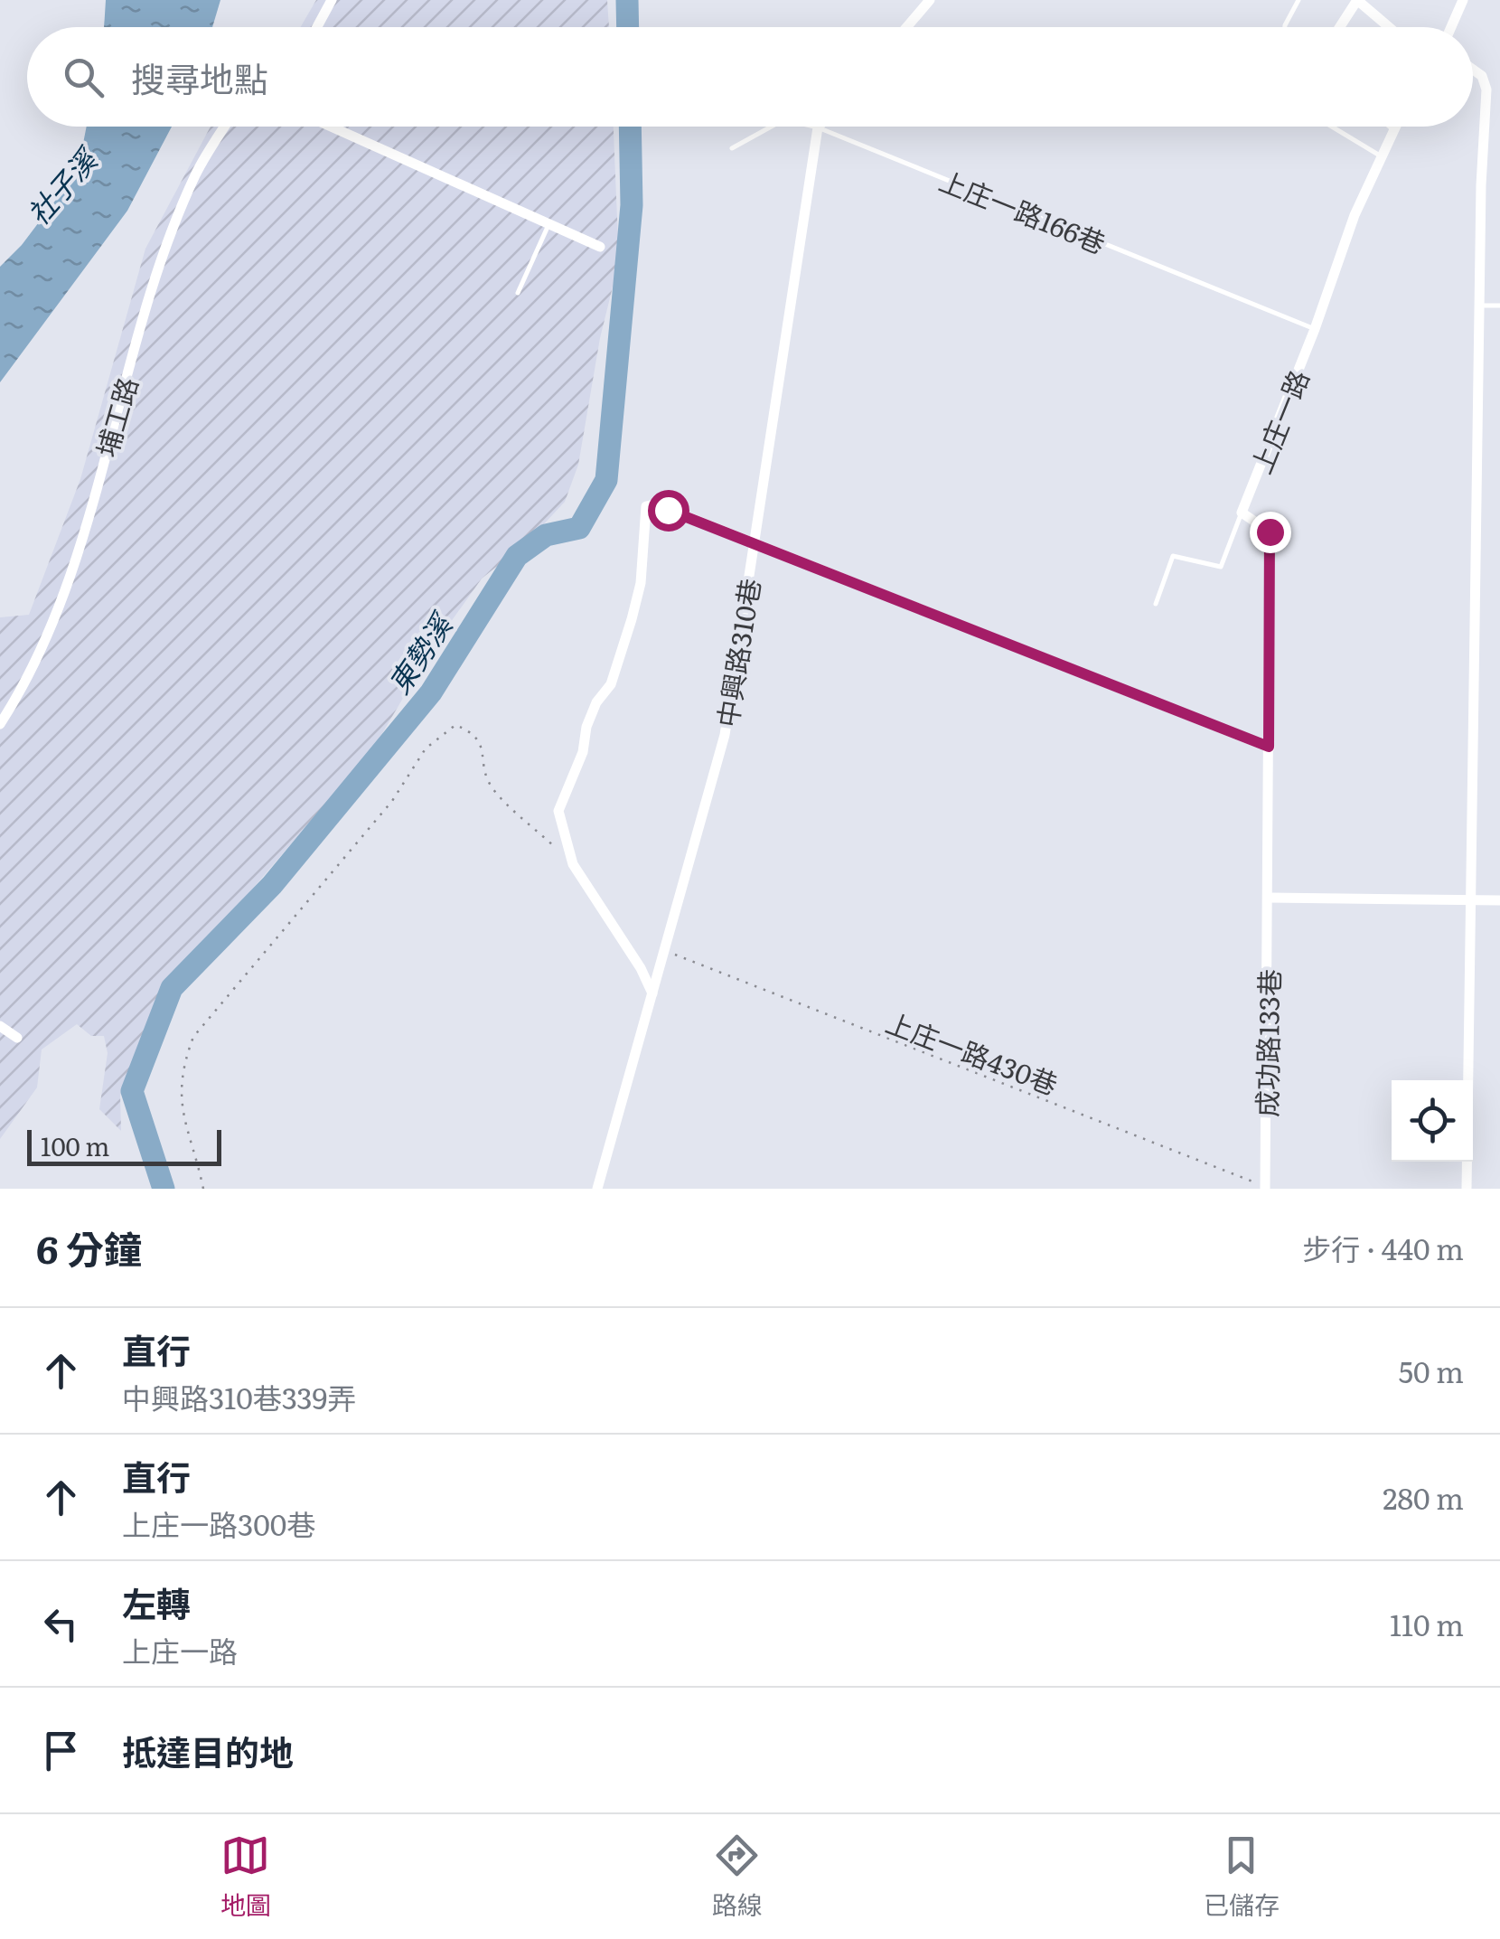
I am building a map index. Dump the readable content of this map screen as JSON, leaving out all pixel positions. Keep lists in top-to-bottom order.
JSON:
{
  "streets": {
    "street": [
      "埔工路",
      "上庄一路",
      "中興路310巷",
      "成功路133巷"
    ],
    "lane": ["上庄一路166巷"],
    "path": ["上庄一路430巷"]
  },
  "crossings": [
    ["上庄一路166巷", "上庄一路"],
    ["上庄一路166巷", "中興路310巷"],
    ["中興路310巷", "上庄一路430巷"],
    ["成功路133巷", "上庄一路430巷"]
  ],
  "water": ["社子溪", "東勢溪"],
  "scale_bar": "100 m",
  "page": {
    "search": "搜尋地點",
    "scale": "100 m",
    "heading": ["6 分鐘", "步行 · 440 m"],
    "list": [
      ["直行", "中興路310巷339弄", "50 m"],
      ["直行", "上庄一路300巷", "280 m"],
      ["左轉", "上庄一路", "110 m"],
      "抵達目的地"
    ],
    "nav": ["地圖", "路線", "已儲存"]
  }
}
